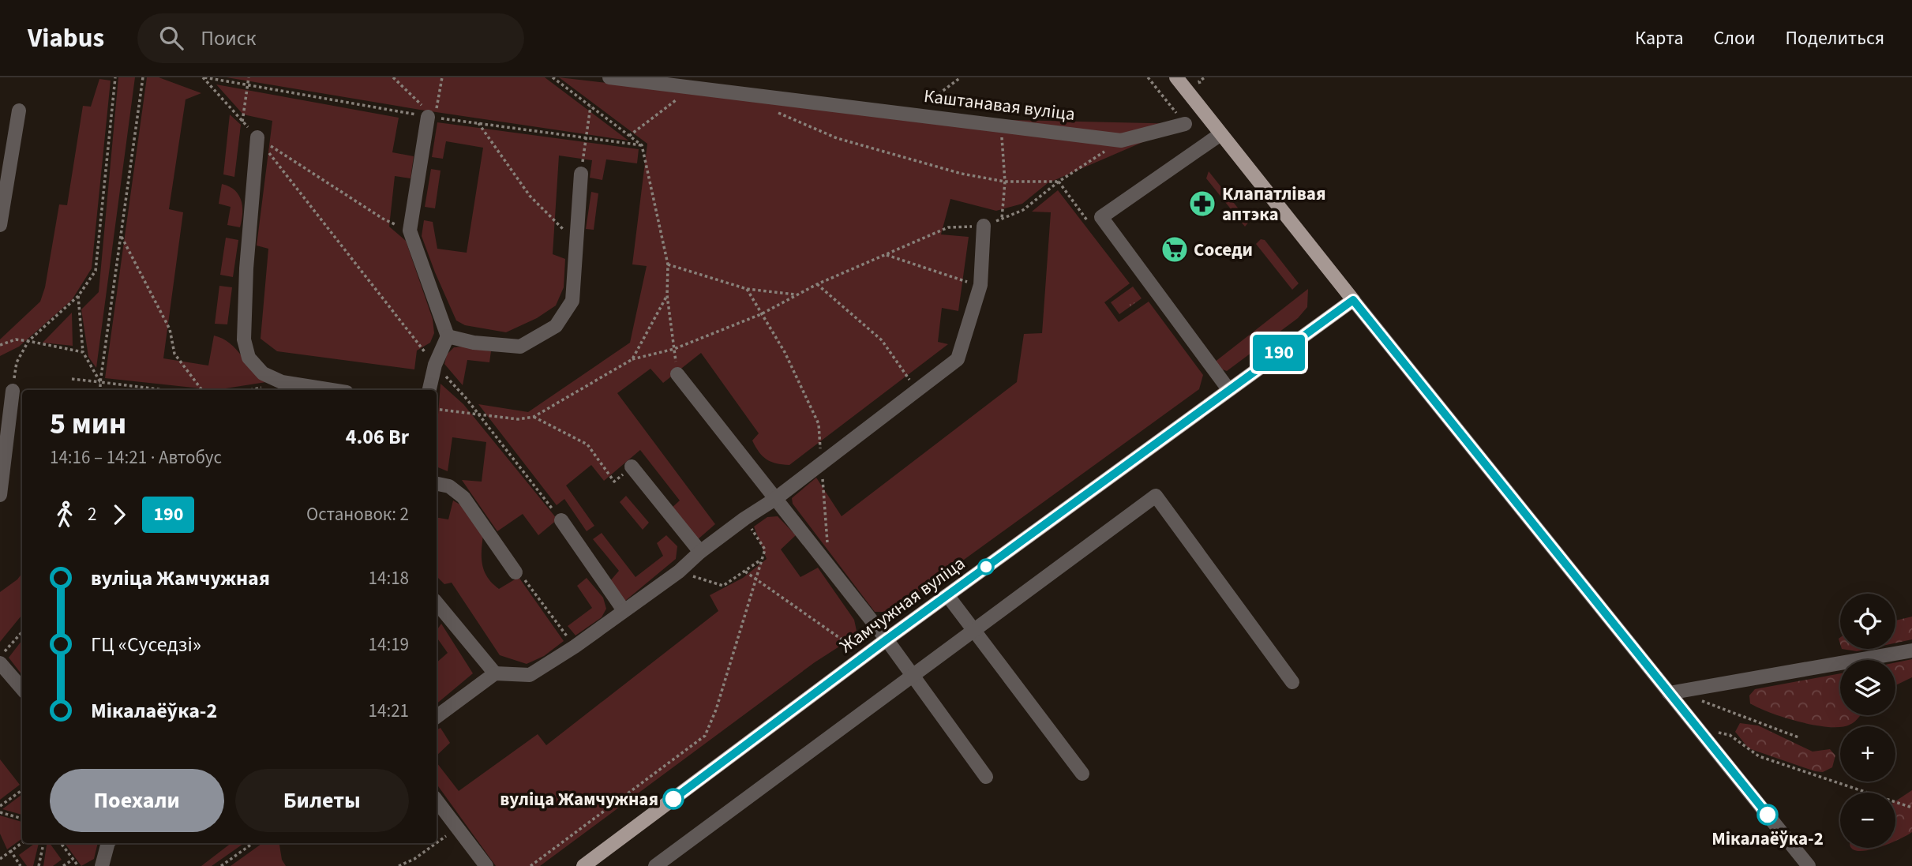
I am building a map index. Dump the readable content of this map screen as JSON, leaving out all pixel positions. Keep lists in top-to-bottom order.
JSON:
{
  "streets": {
    "main road": ["Жамчужная вуліца"],
    "street": ["Каштанавая вуліца"]
  },
  "places": {
    "pharmacy": ["Клапатлівая аптэка"],
    "supermarket": ["Соседи"],
    "other": ["вуліца Жамчужная", "Мікалаёўка-2"]
  },
  "lines": ["bus line 190"],
  "page": {
    "header": "Viabus",
    "search": "Поиск",
    "nav": ["Карта", "Слои", "Поделиться"],
    "on_map": "190",
    "heading": ["5 мин", "14:16 – 14:21 · Автобус", "4.06 Br"],
    "legs": ["2", "190", "Остановок: 2"],
    "list": [
      {
        "name": "вуліца Жамчужная",
        "value": "14:18"
      },
      {
        "name": "ГЦ «Суседзі»",
        "value": "14:19"
      },
      {
        "name": "Мікалаёўка-2",
        "value": "14:21"
      }
    ],
    "map_buttons": ["+", "−"],
    "buttons": ["Поехали", "Билеты"]
  }
}
